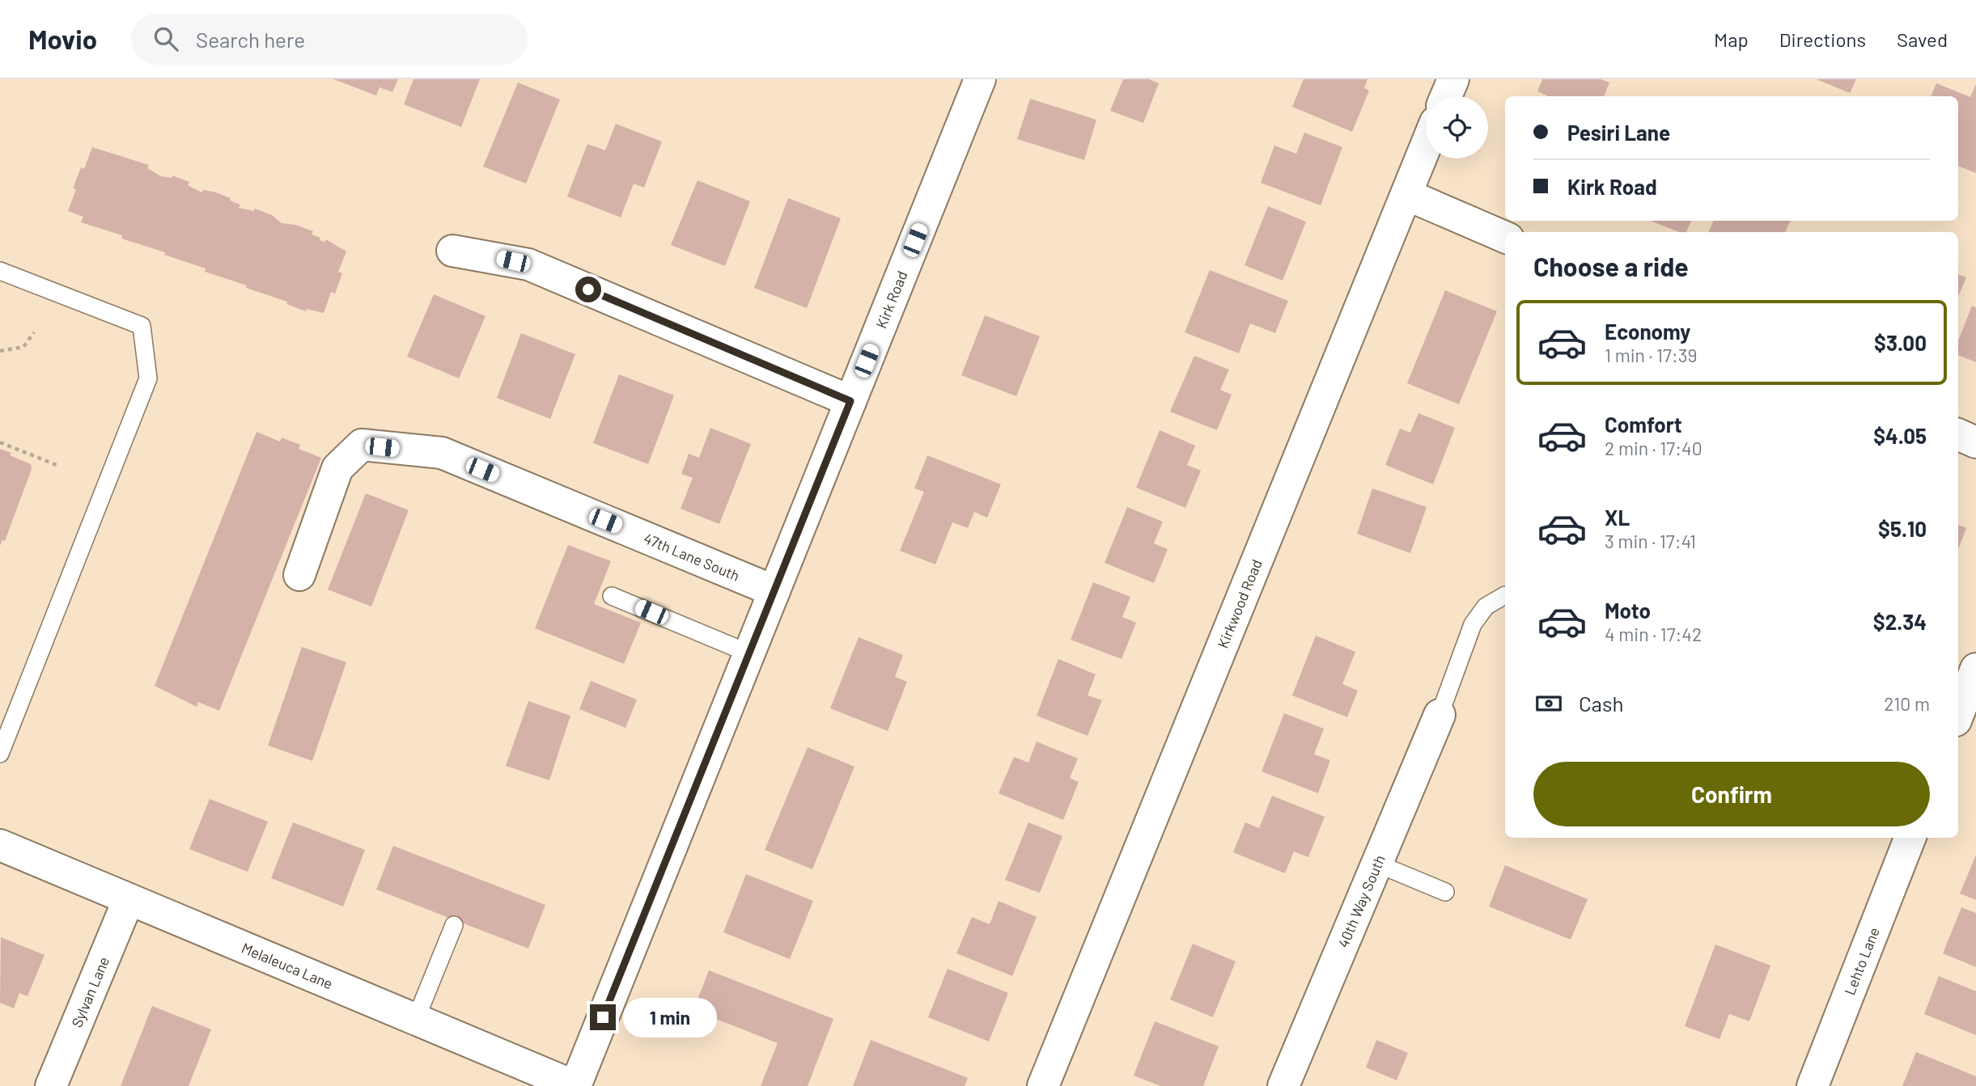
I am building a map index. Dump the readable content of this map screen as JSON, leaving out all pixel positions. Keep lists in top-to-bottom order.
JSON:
{
  "streets": {
    "street": [
      "Kirk Road",
      "47th Lane South",
      "Kirkwood Road",
      "40th Way South",
      "Lehto Lane",
      "Melaleuca Lane",
      "Sylvan Lane"
    ]
  },
  "crossings": [
    ["Kirk Road", "47th Lane South"],
    ["Kirk Road", "Melaleuca Lane"],
    ["Melaleuca Lane", "Sylvan Lane"]
  ],
  "page": {
    "header": "Movio",
    "search": "Search here",
    "nav": ["Map", "Directions", "Saved"],
    "banner": ["Pesiri Lane", "Kirk Road"],
    "heading": "Choose a ride",
    "list": [
      {
        "name": "Economy",
        "note": "1 min · 17:39",
        "value": "$3.00"
      },
      {
        "name": "Comfort",
        "note": "2 min · 17:40",
        "value": "$4.05"
      },
      {
        "name": "XL",
        "note": "3 min · 17:41",
        "value": "$5.10"
      },
      {
        "name": "Moto",
        "note": "4 min · 17:42",
        "value": "$2.34"
      }
    ],
    "pay": ["Cash", "210 m"],
    "buttons": "Confirm",
    "bubble": "1 min"
  }
}
